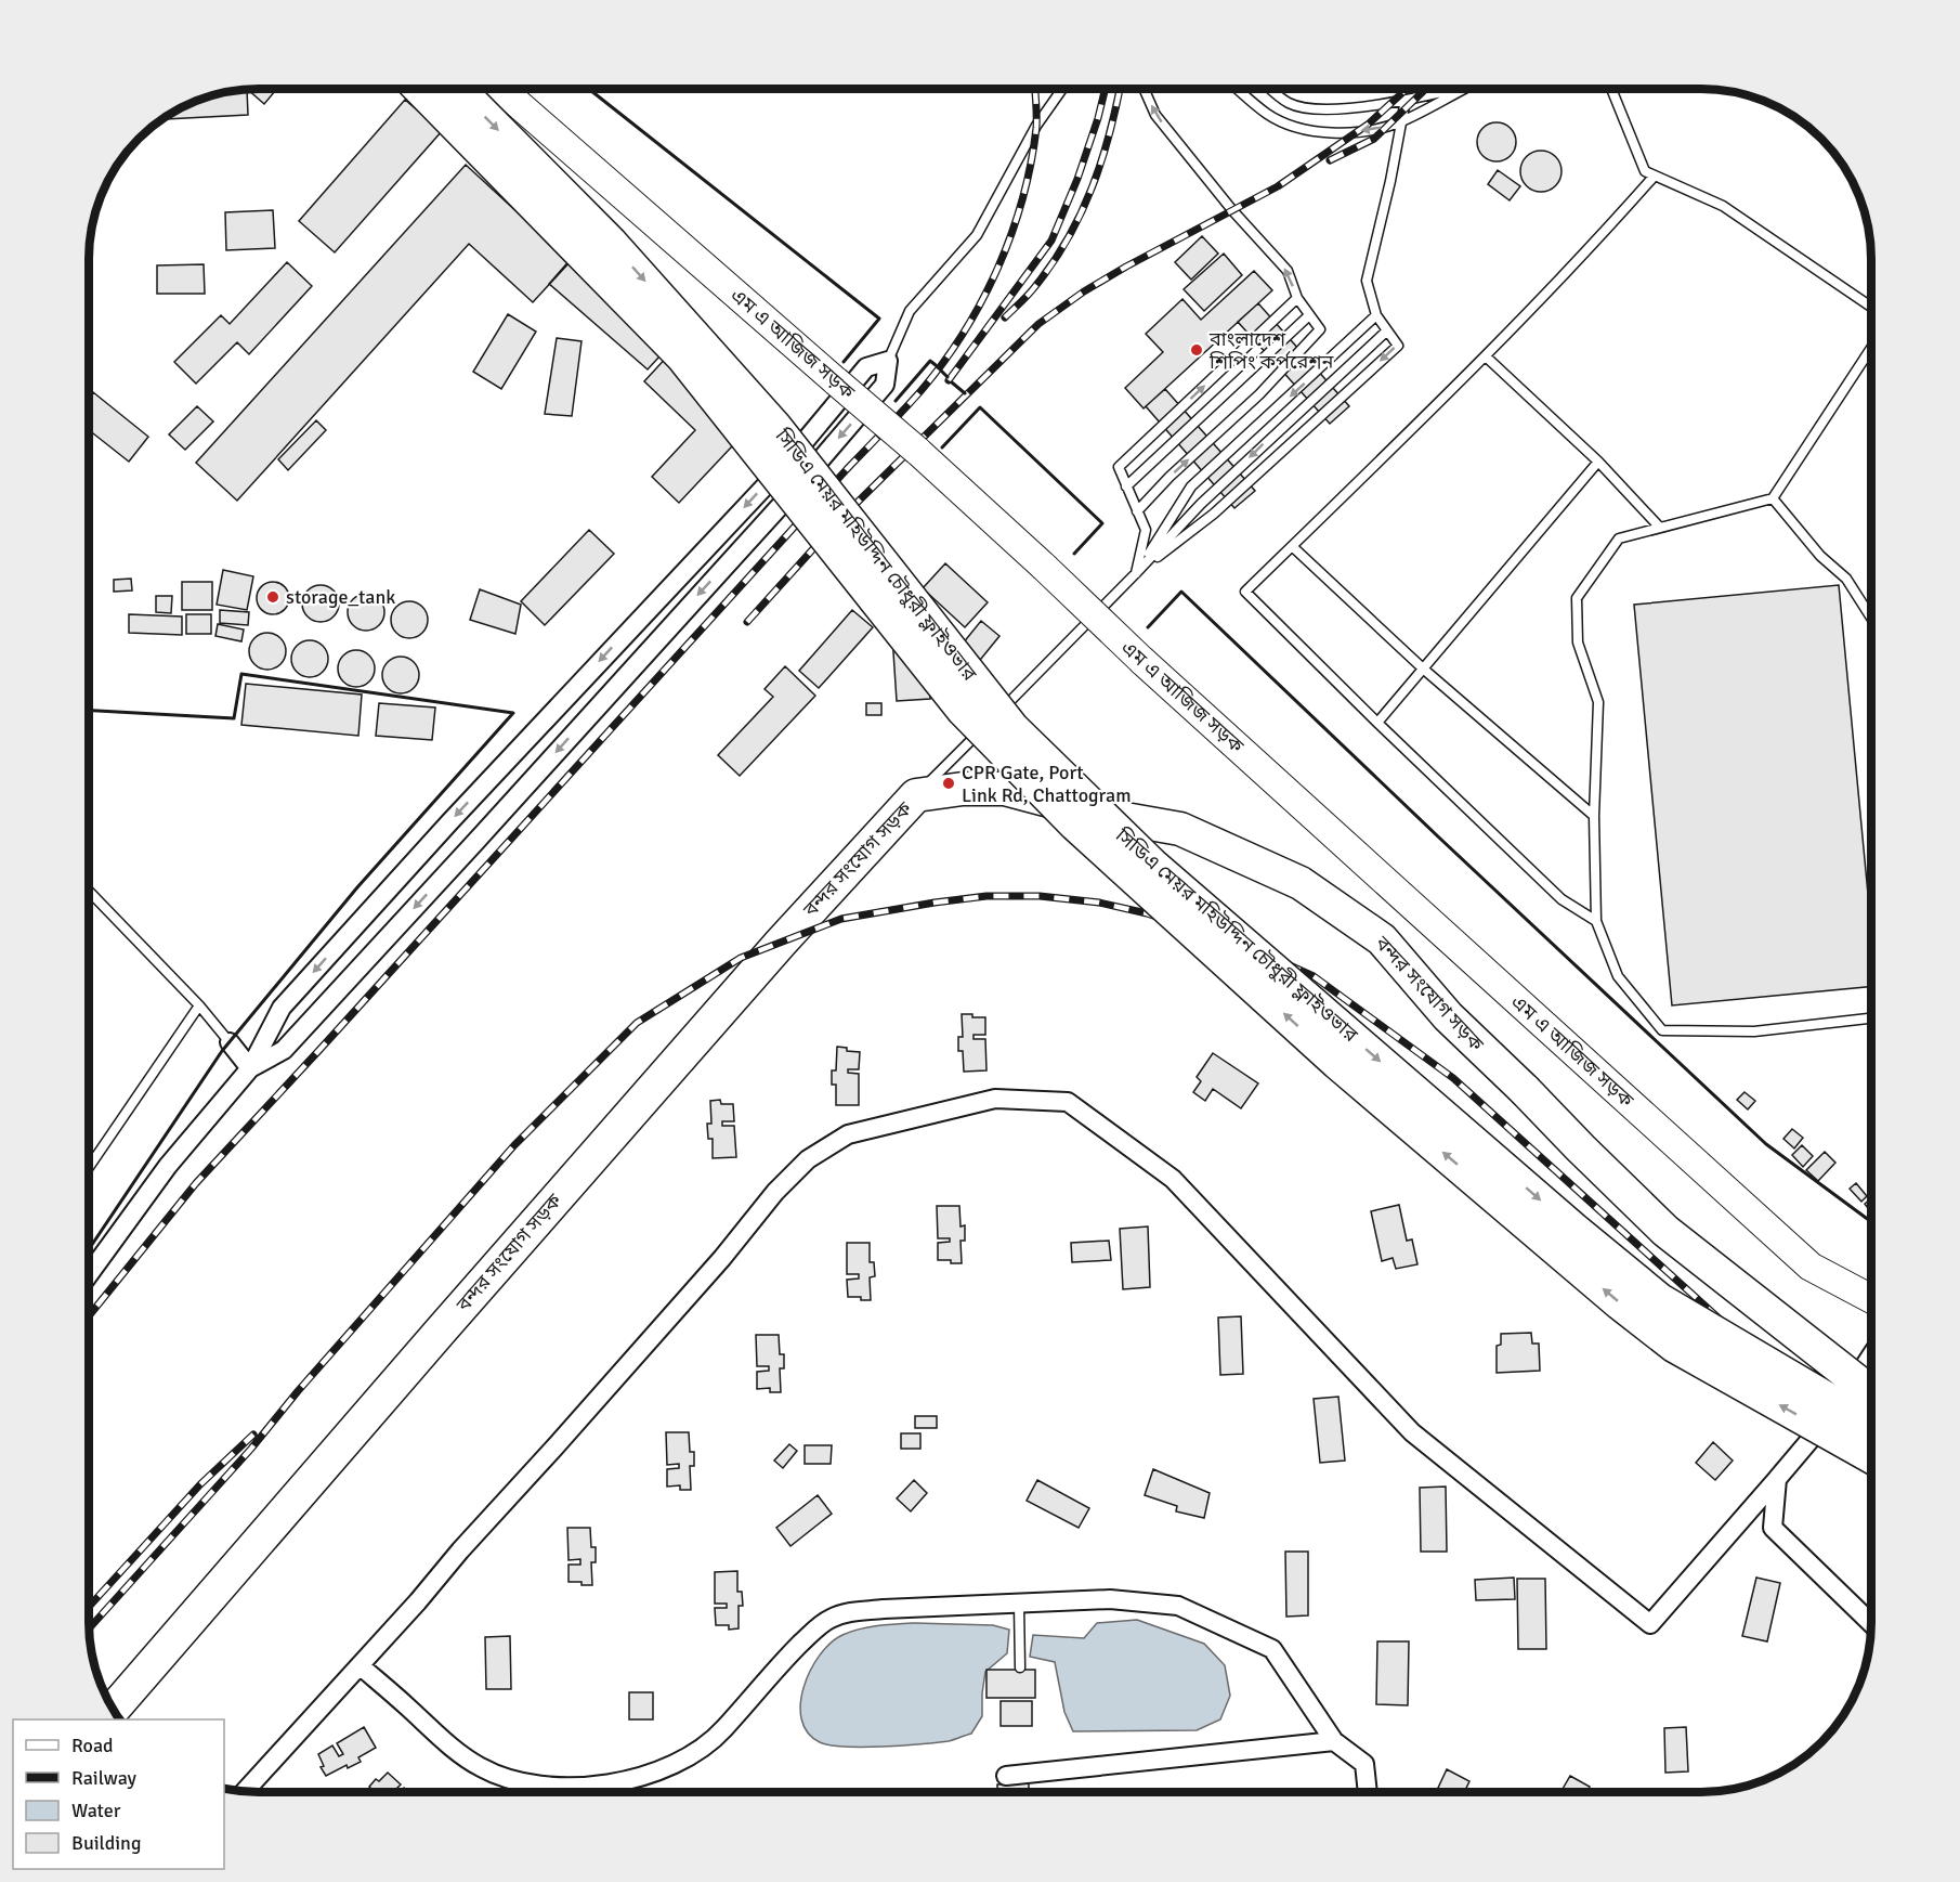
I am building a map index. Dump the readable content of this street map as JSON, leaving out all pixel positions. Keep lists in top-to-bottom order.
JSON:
{
  "streets": {
    "highway": ["সিডিএ মেয়র মহিউদ্দিন চৌধুরী ফ্লাইওভার", "বন্দর সংযোগ সড়ক"],
    "main road": ["এম এ আজিজ সড়ক"]
  },
  "places": ["বাংলাদেশ শিপিং কর্পরেশন", "storage_tank", "CPR Gate, Port Link Rd, Chattogram"],
  "legend": [
    "Road",
    "Railway",
    "Water",
    "Building"
  ]
}
